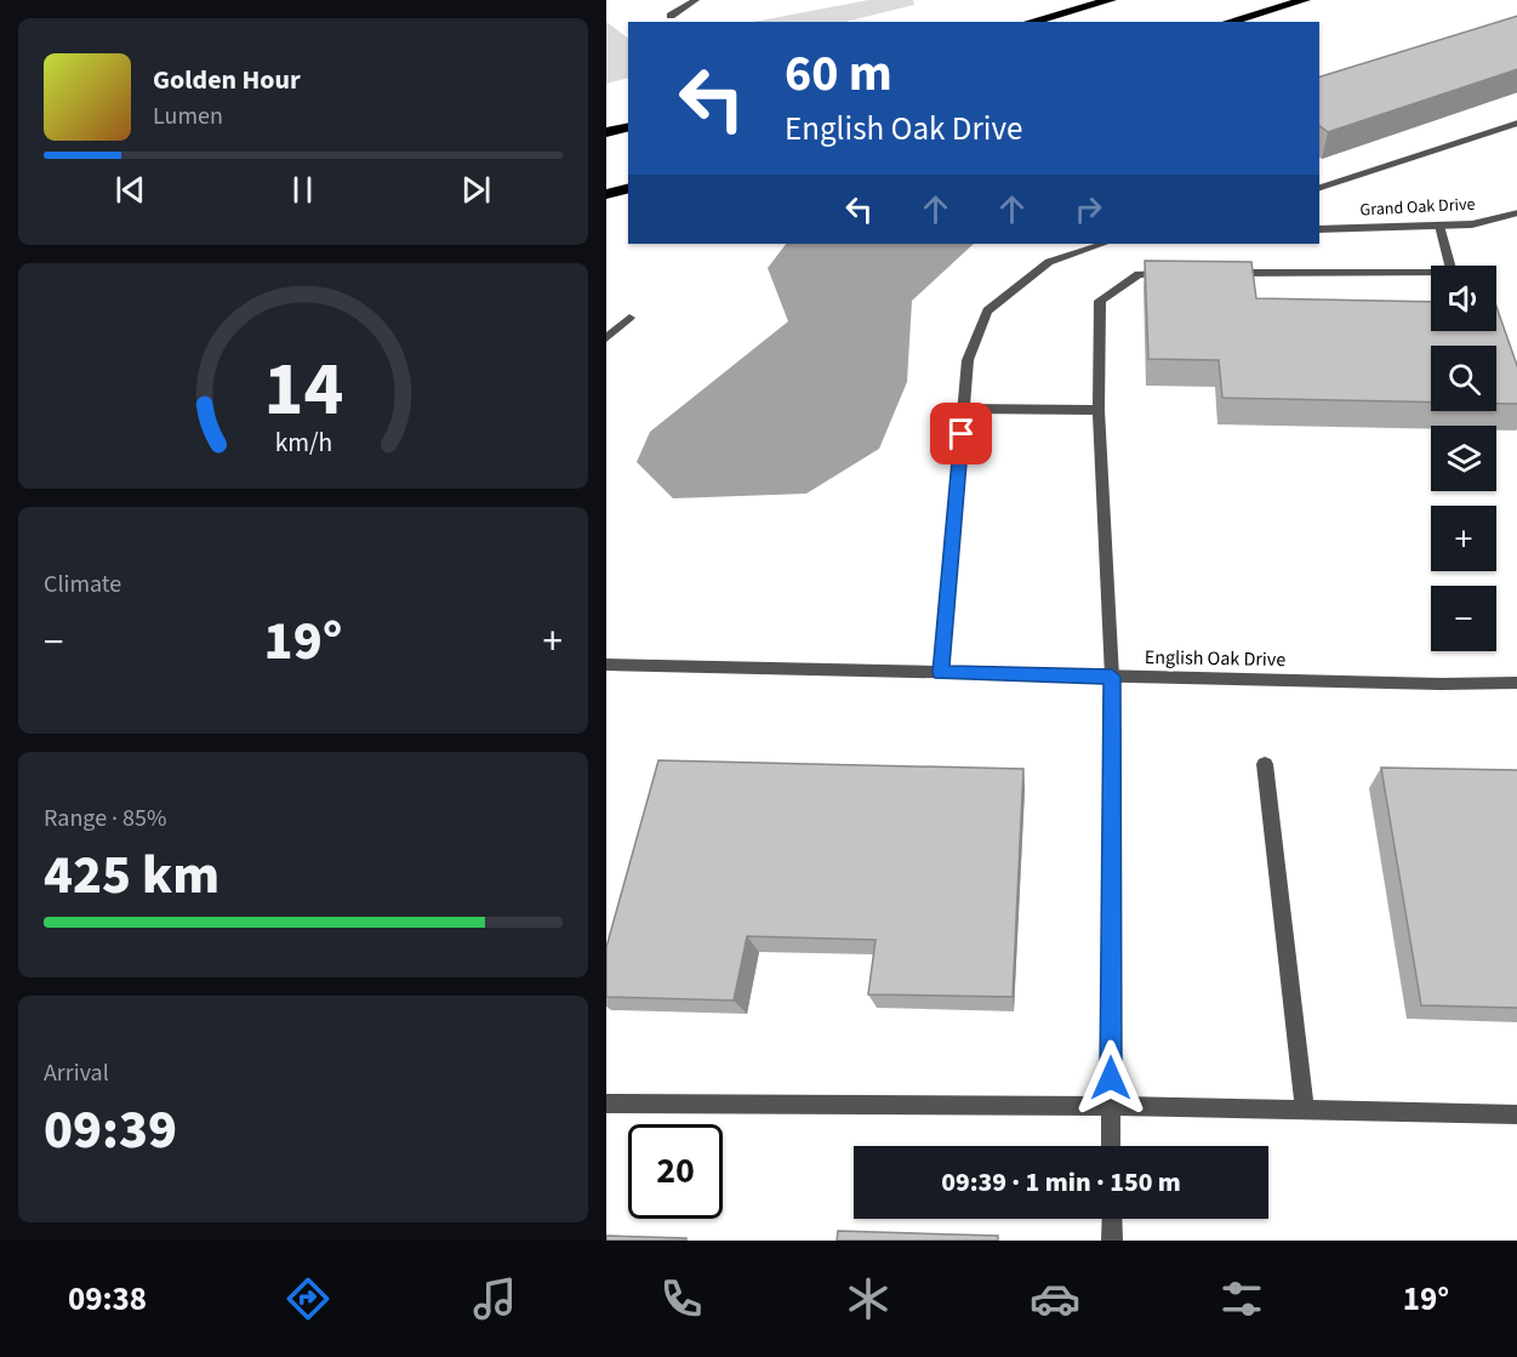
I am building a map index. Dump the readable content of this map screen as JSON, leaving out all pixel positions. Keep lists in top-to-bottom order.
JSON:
{
  "streets": {
    "street": ["Grand Oak Drive", "English Oak Drive"]
  },
  "page": {
    "turn": ["60 m", "English Oak Drive"],
    "song": ["Golden Hour", "Lumen"],
    "map_buttons": ["+", "−"],
    "tile": [
      "Climate",
      ["Range · 85%", "425 km"],
      ["Arrival", "09:39"]
    ],
    "heat": ["−", "19°", "+"],
    "limit": "20",
    "trip": "09:39 · 1 min · 150 m",
    "tabs": ["09:38", "19°"],
    "gauge": ["14", "km/h"]
  }
}
